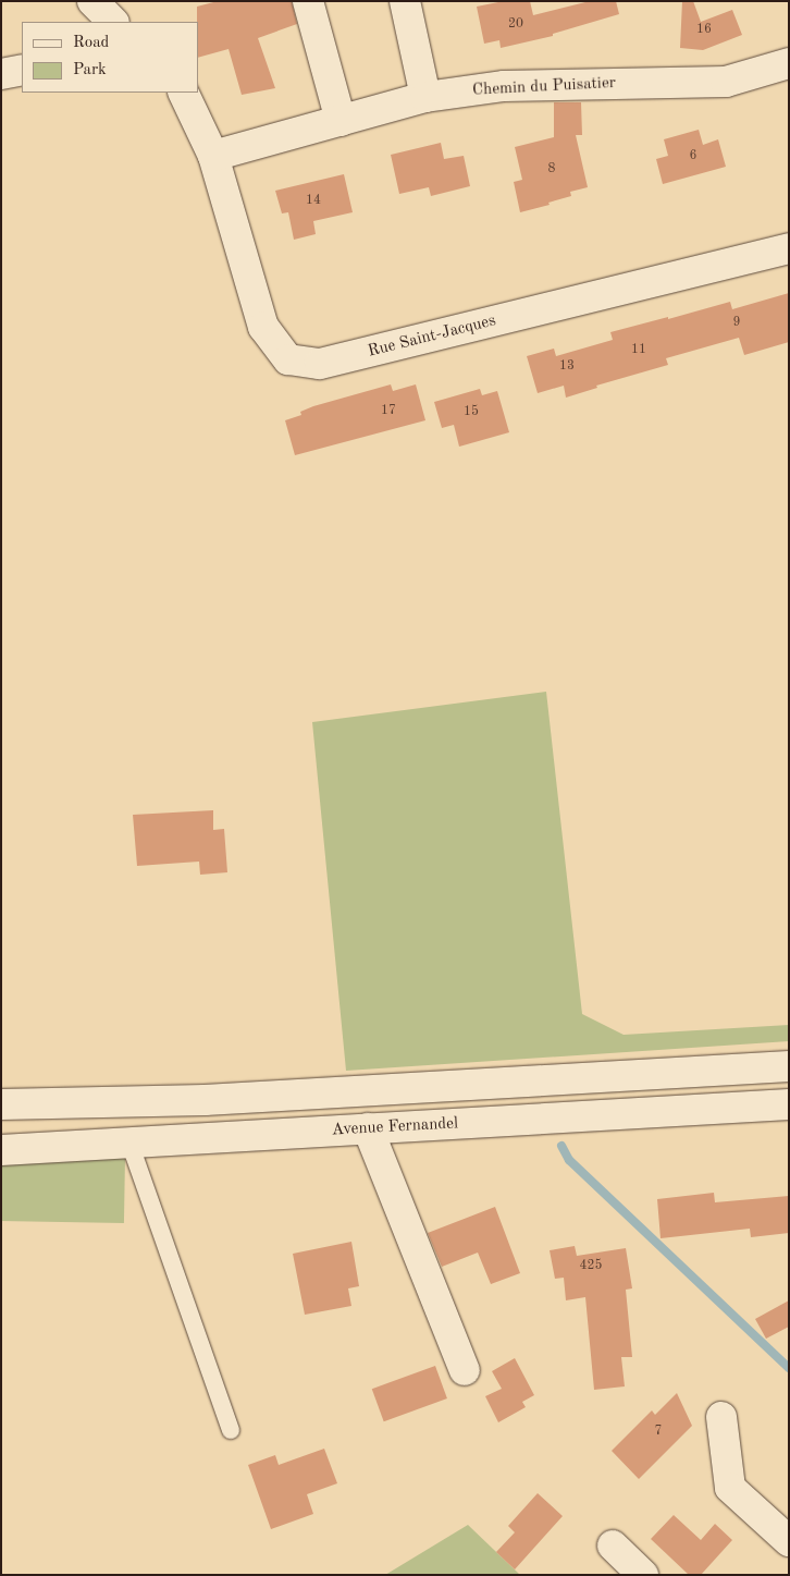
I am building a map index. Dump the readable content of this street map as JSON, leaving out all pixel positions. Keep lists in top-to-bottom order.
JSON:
{
  "streets": {
    "street": ["Chemin du Puisatier", "Rue Saint-Jacques", "Avenue Fernandel"]
  },
  "crossings": [
    ["Chemin du Puisatier", "Rue Saint-Jacques"]
  ],
  "house_numbers": [
    "20",
    "16",
    "6",
    "8",
    "14",
    "9",
    "11",
    "13",
    "17",
    "15",
    "425",
    "7"
  ],
  "legend": ["Road", "Park"]
}
